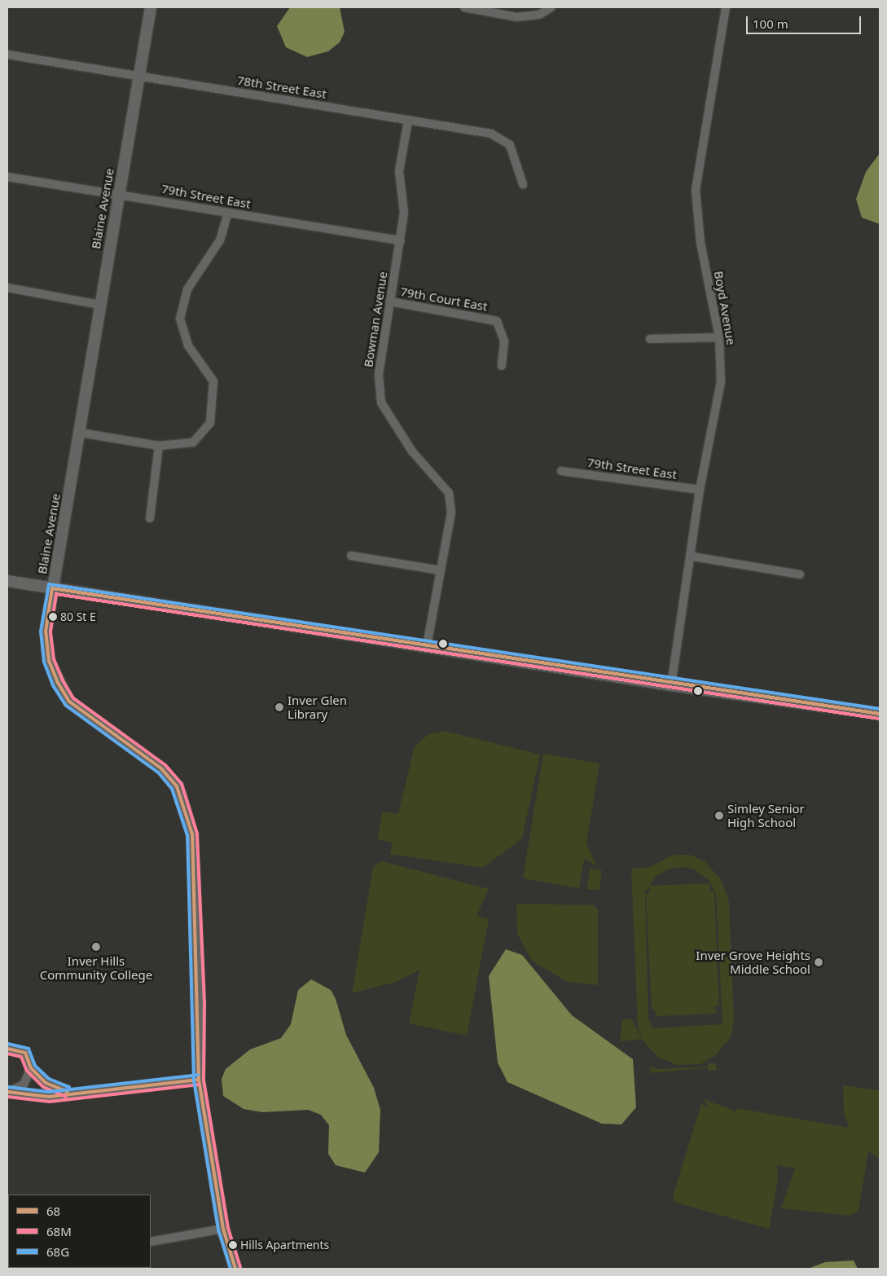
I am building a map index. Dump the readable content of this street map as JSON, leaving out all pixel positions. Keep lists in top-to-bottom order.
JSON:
{
  "streets": {
    "street": [
      "78th Street East",
      "79th Street East",
      "Blaine Avenue",
      "79th Court East",
      "Boyd Avenue",
      "Bowman Avenue"
    ]
  },
  "crossings": [
    ["78th Street East", "Blaine Avenue"],
    ["78th Street East", "Bowman Avenue"],
    ["79th Street East", "Blaine Avenue"],
    ["79th Street East", "Boyd Avenue"],
    ["79th Street East", "Bowman Avenue"],
    ["79th Court East", "Bowman Avenue"]
  ],
  "places": [
    "80 St E",
    "Inver Glen Library",
    "Simley Senior High School",
    "Inver Hills Community College",
    "Inver Grove Heights Middle School",
    "Hills Apartments"
  ],
  "lines": ["transit line 68G", "transit line 68", "transit line 68M"],
  "legend": ["68", "68M", "68G"],
  "scale_bar": "100 m"
}
